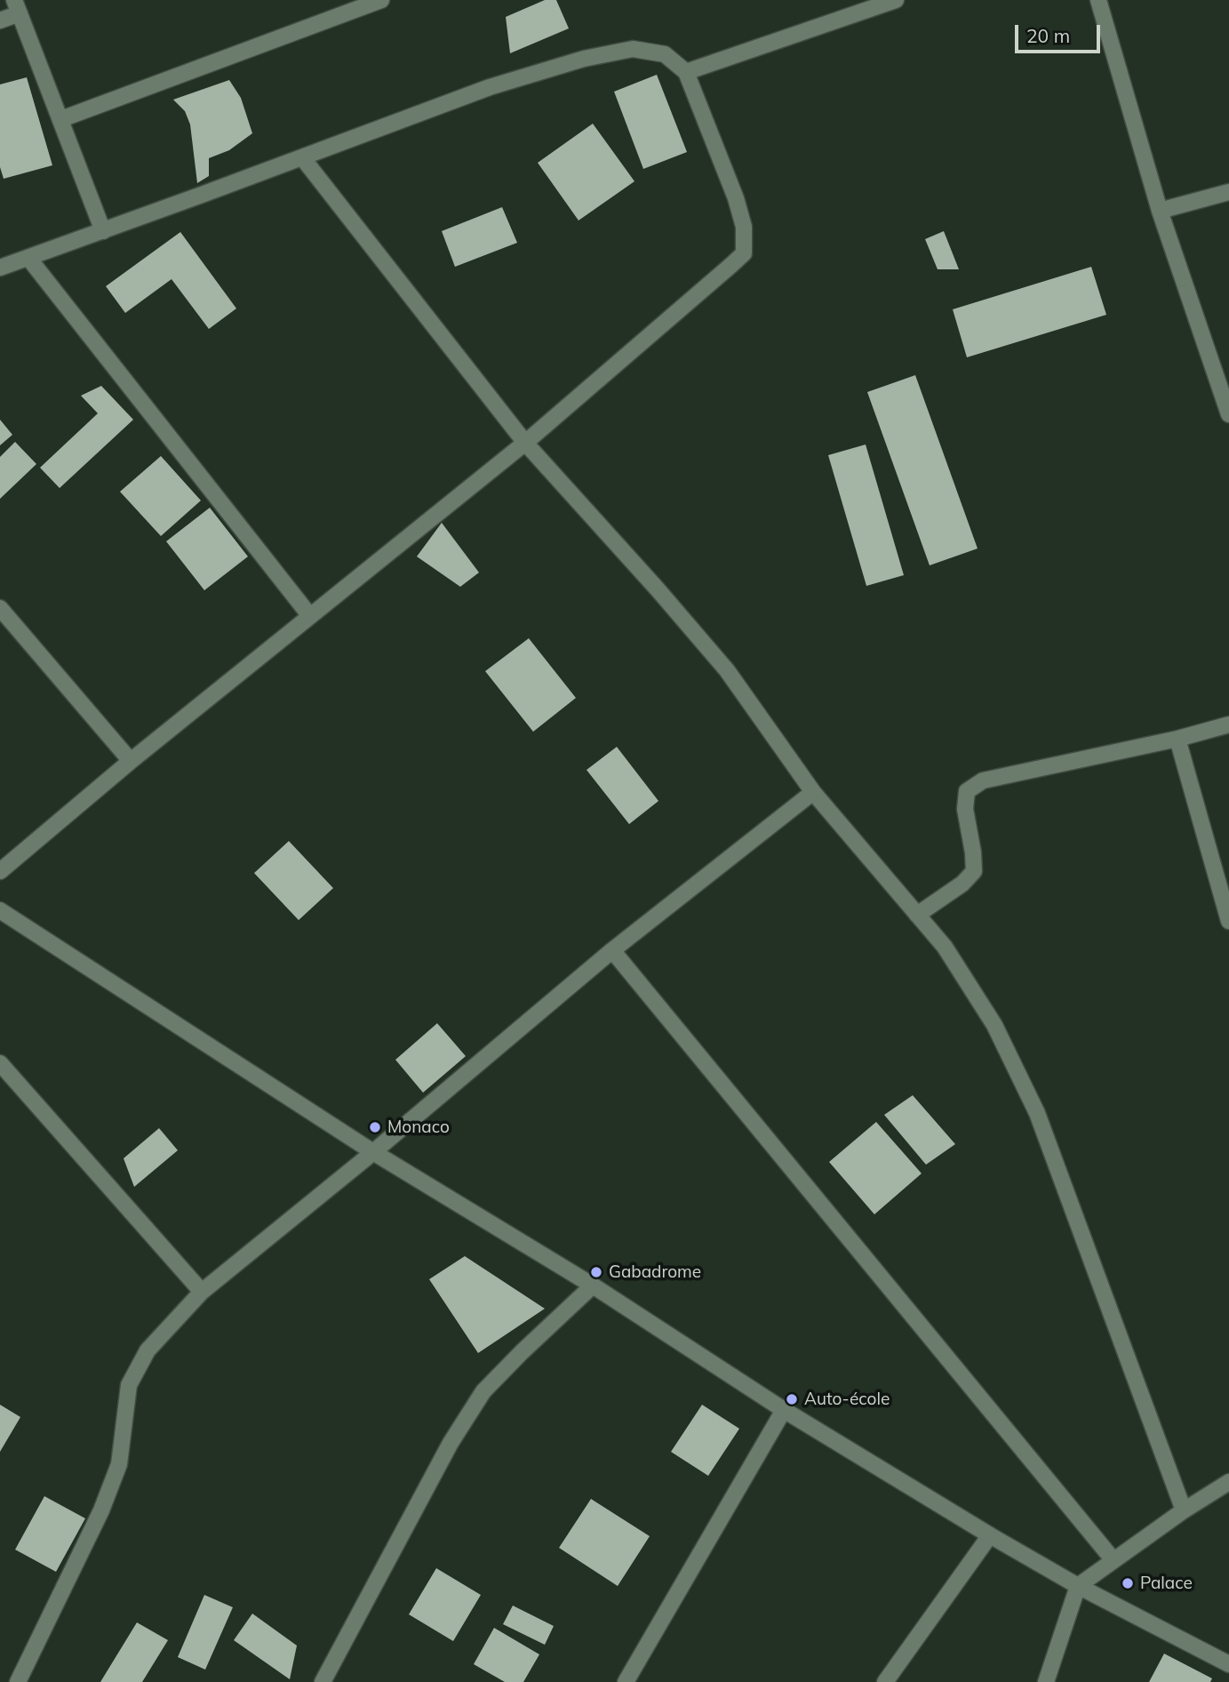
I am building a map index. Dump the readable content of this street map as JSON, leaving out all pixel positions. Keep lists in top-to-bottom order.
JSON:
{
  "places": [
    "Monaco",
    "Gabadrome",
    "Auto-école",
    "Palace"
  ],
  "scale_bar": "20 m"
}
